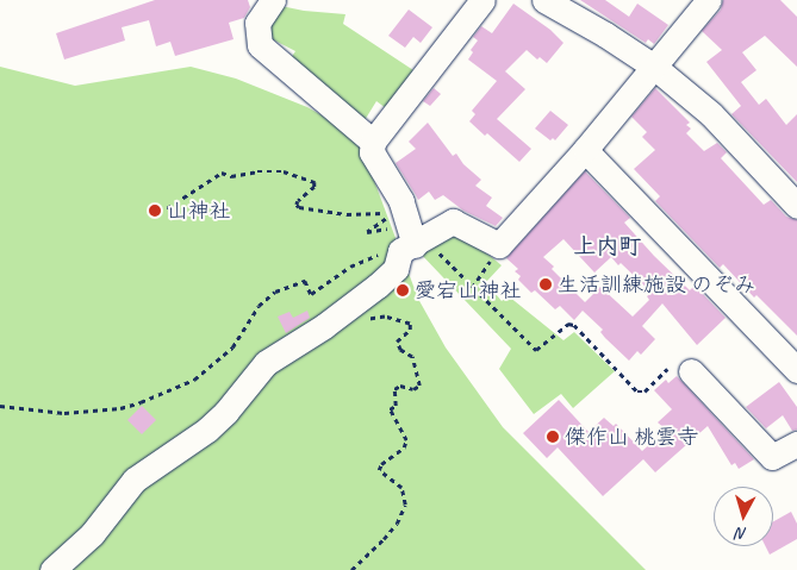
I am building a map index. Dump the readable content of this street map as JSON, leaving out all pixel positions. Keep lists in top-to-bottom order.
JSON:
{
  "districts": ["上内町"],
  "places": [
    "山神社",
    "生活訓練施設 のぞみ",
    "愛宕山神社",
    "傑作山 桃雲寺"
  ],
  "north": "bottom"
}
